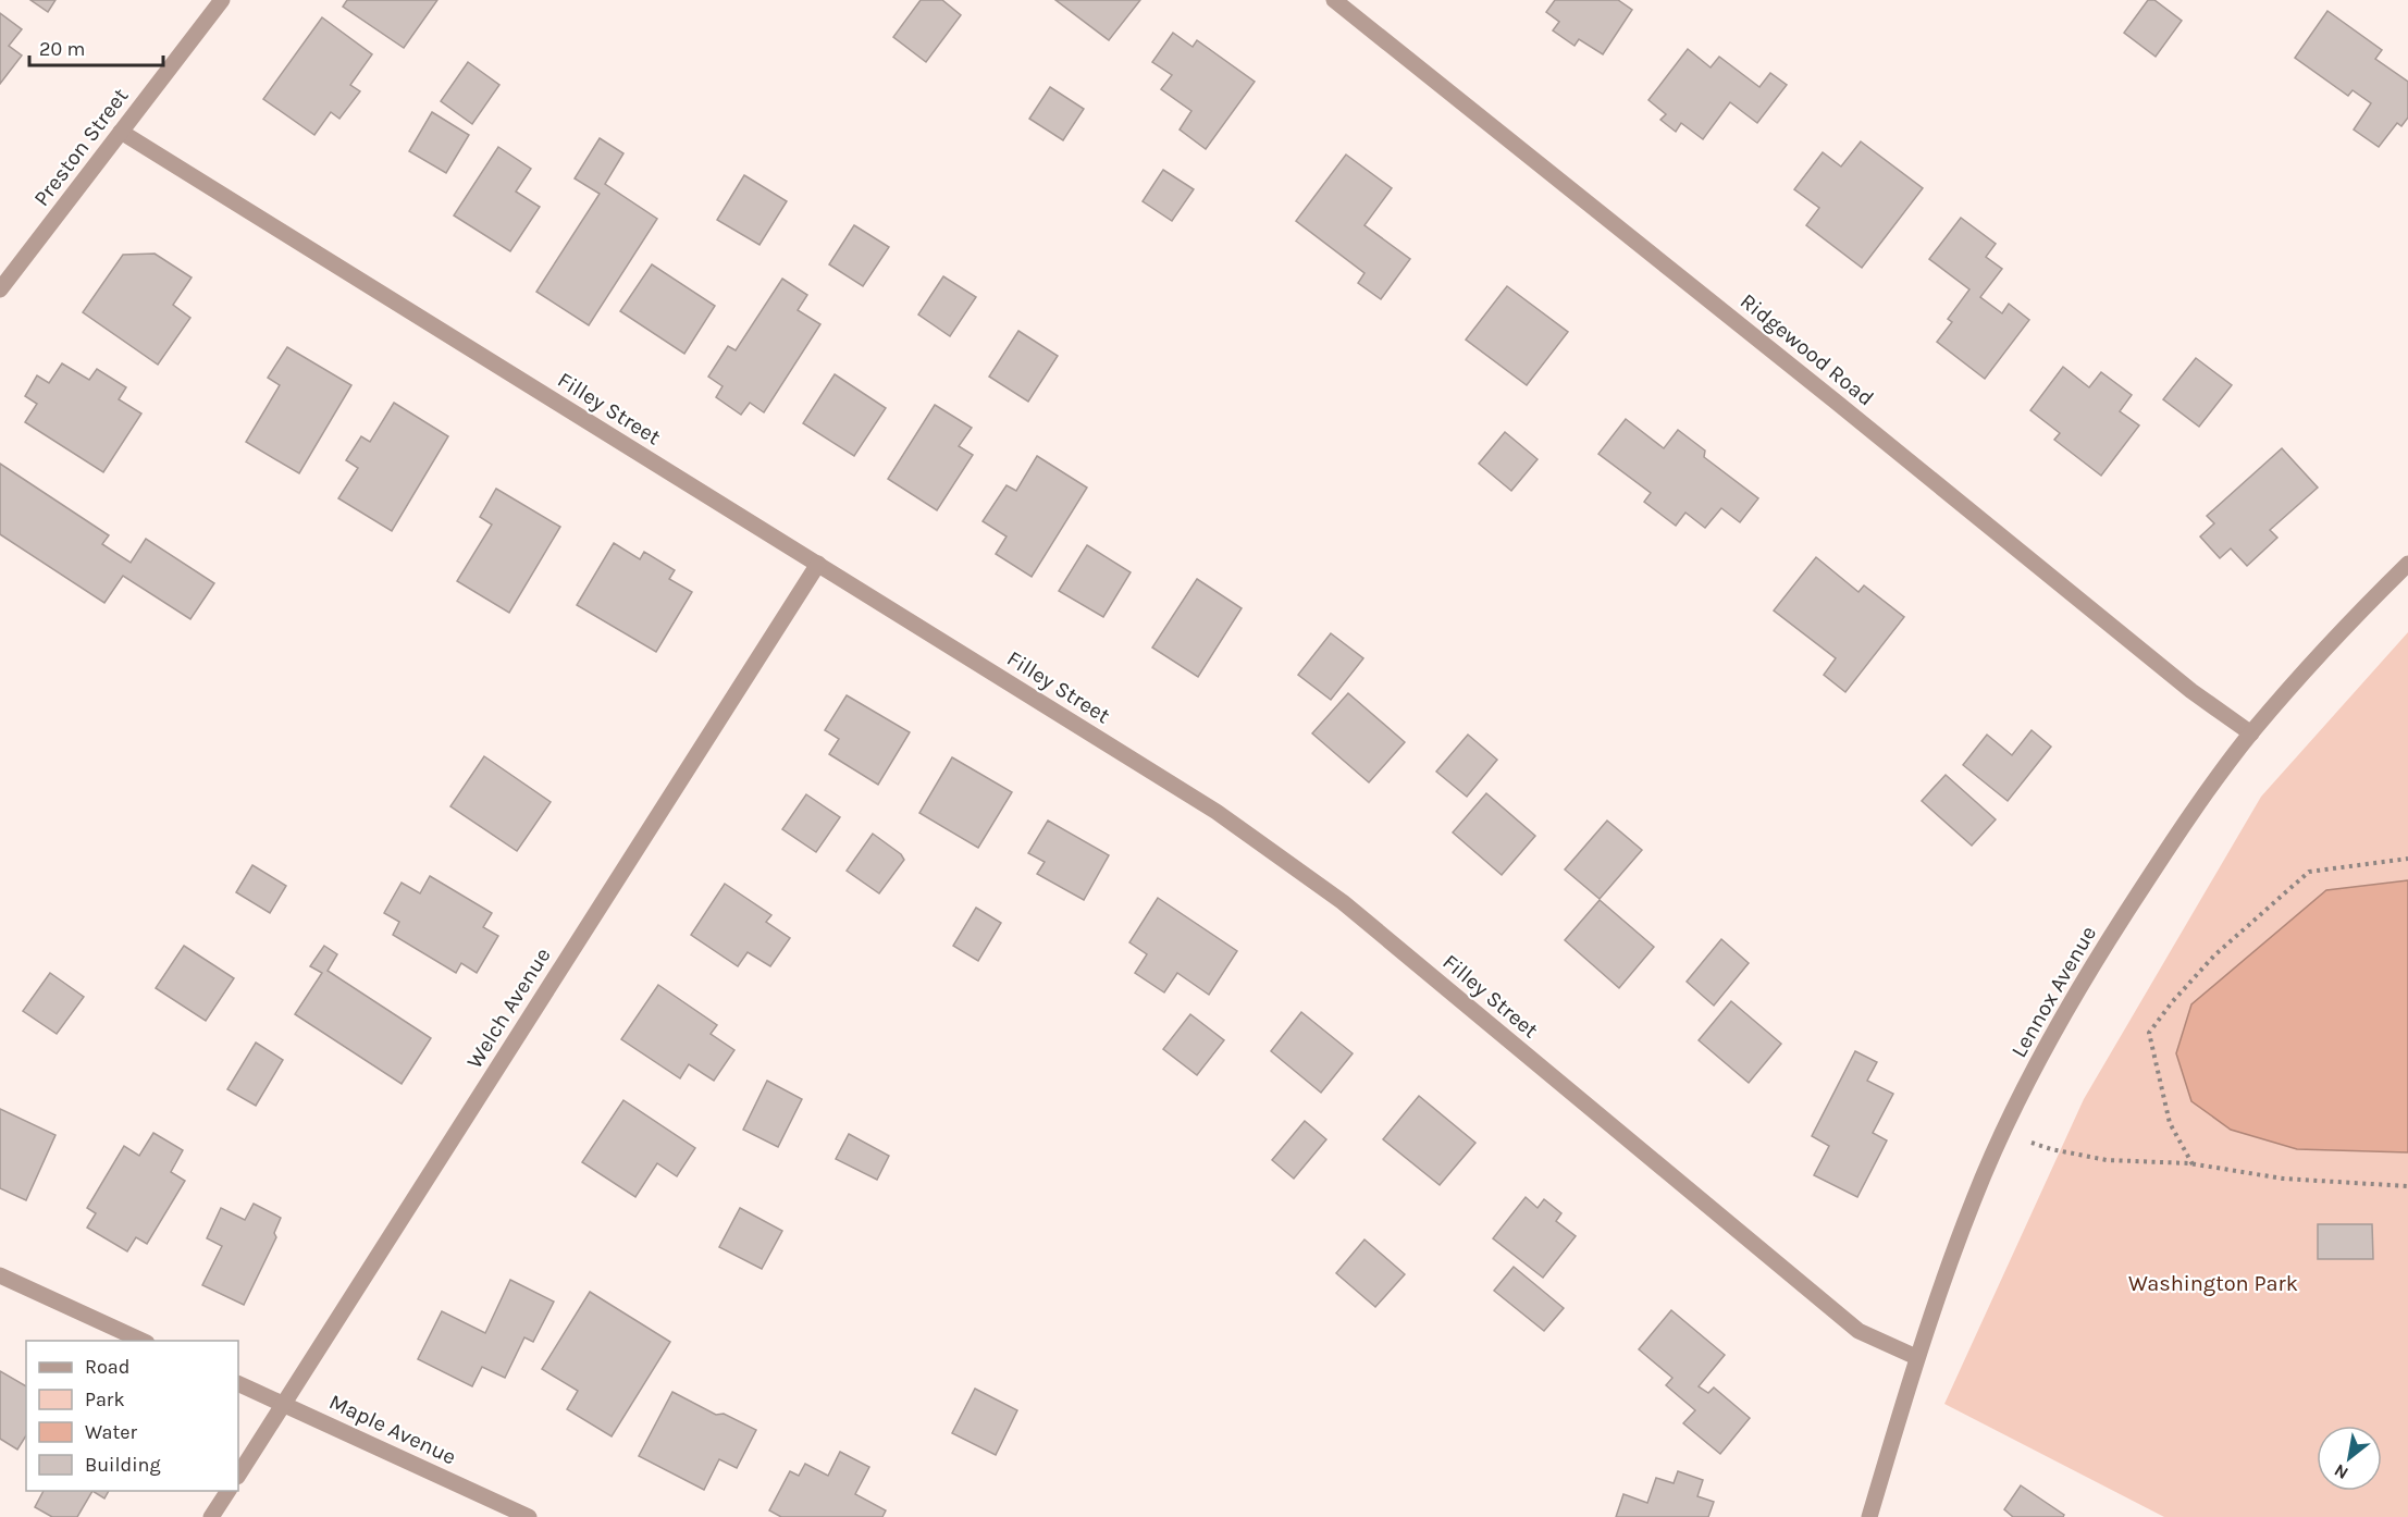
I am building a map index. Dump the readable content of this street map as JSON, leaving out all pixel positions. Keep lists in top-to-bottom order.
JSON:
{
  "streets": {
    "street": [
      "Preston Street",
      "Ridgewood Road",
      "Filley Street",
      "Lennox Avenue",
      "Welch Avenue",
      "Maple Avenue"
    ]
  },
  "crossings": [
    ["Preston Street", "Filley Street"],
    ["Ridgewood Road", "Lennox Avenue"],
    ["Filley Street", "Lennox Avenue"],
    ["Filley Street", "Welch Avenue"],
    ["Welch Avenue", "Maple Avenue"]
  ],
  "parks": ["Washington Park"],
  "legend": [
    "Road",
    "Park",
    "Water",
    "Building"
  ],
  "scale_bar": "20 m",
  "north": "bottom left"
}
